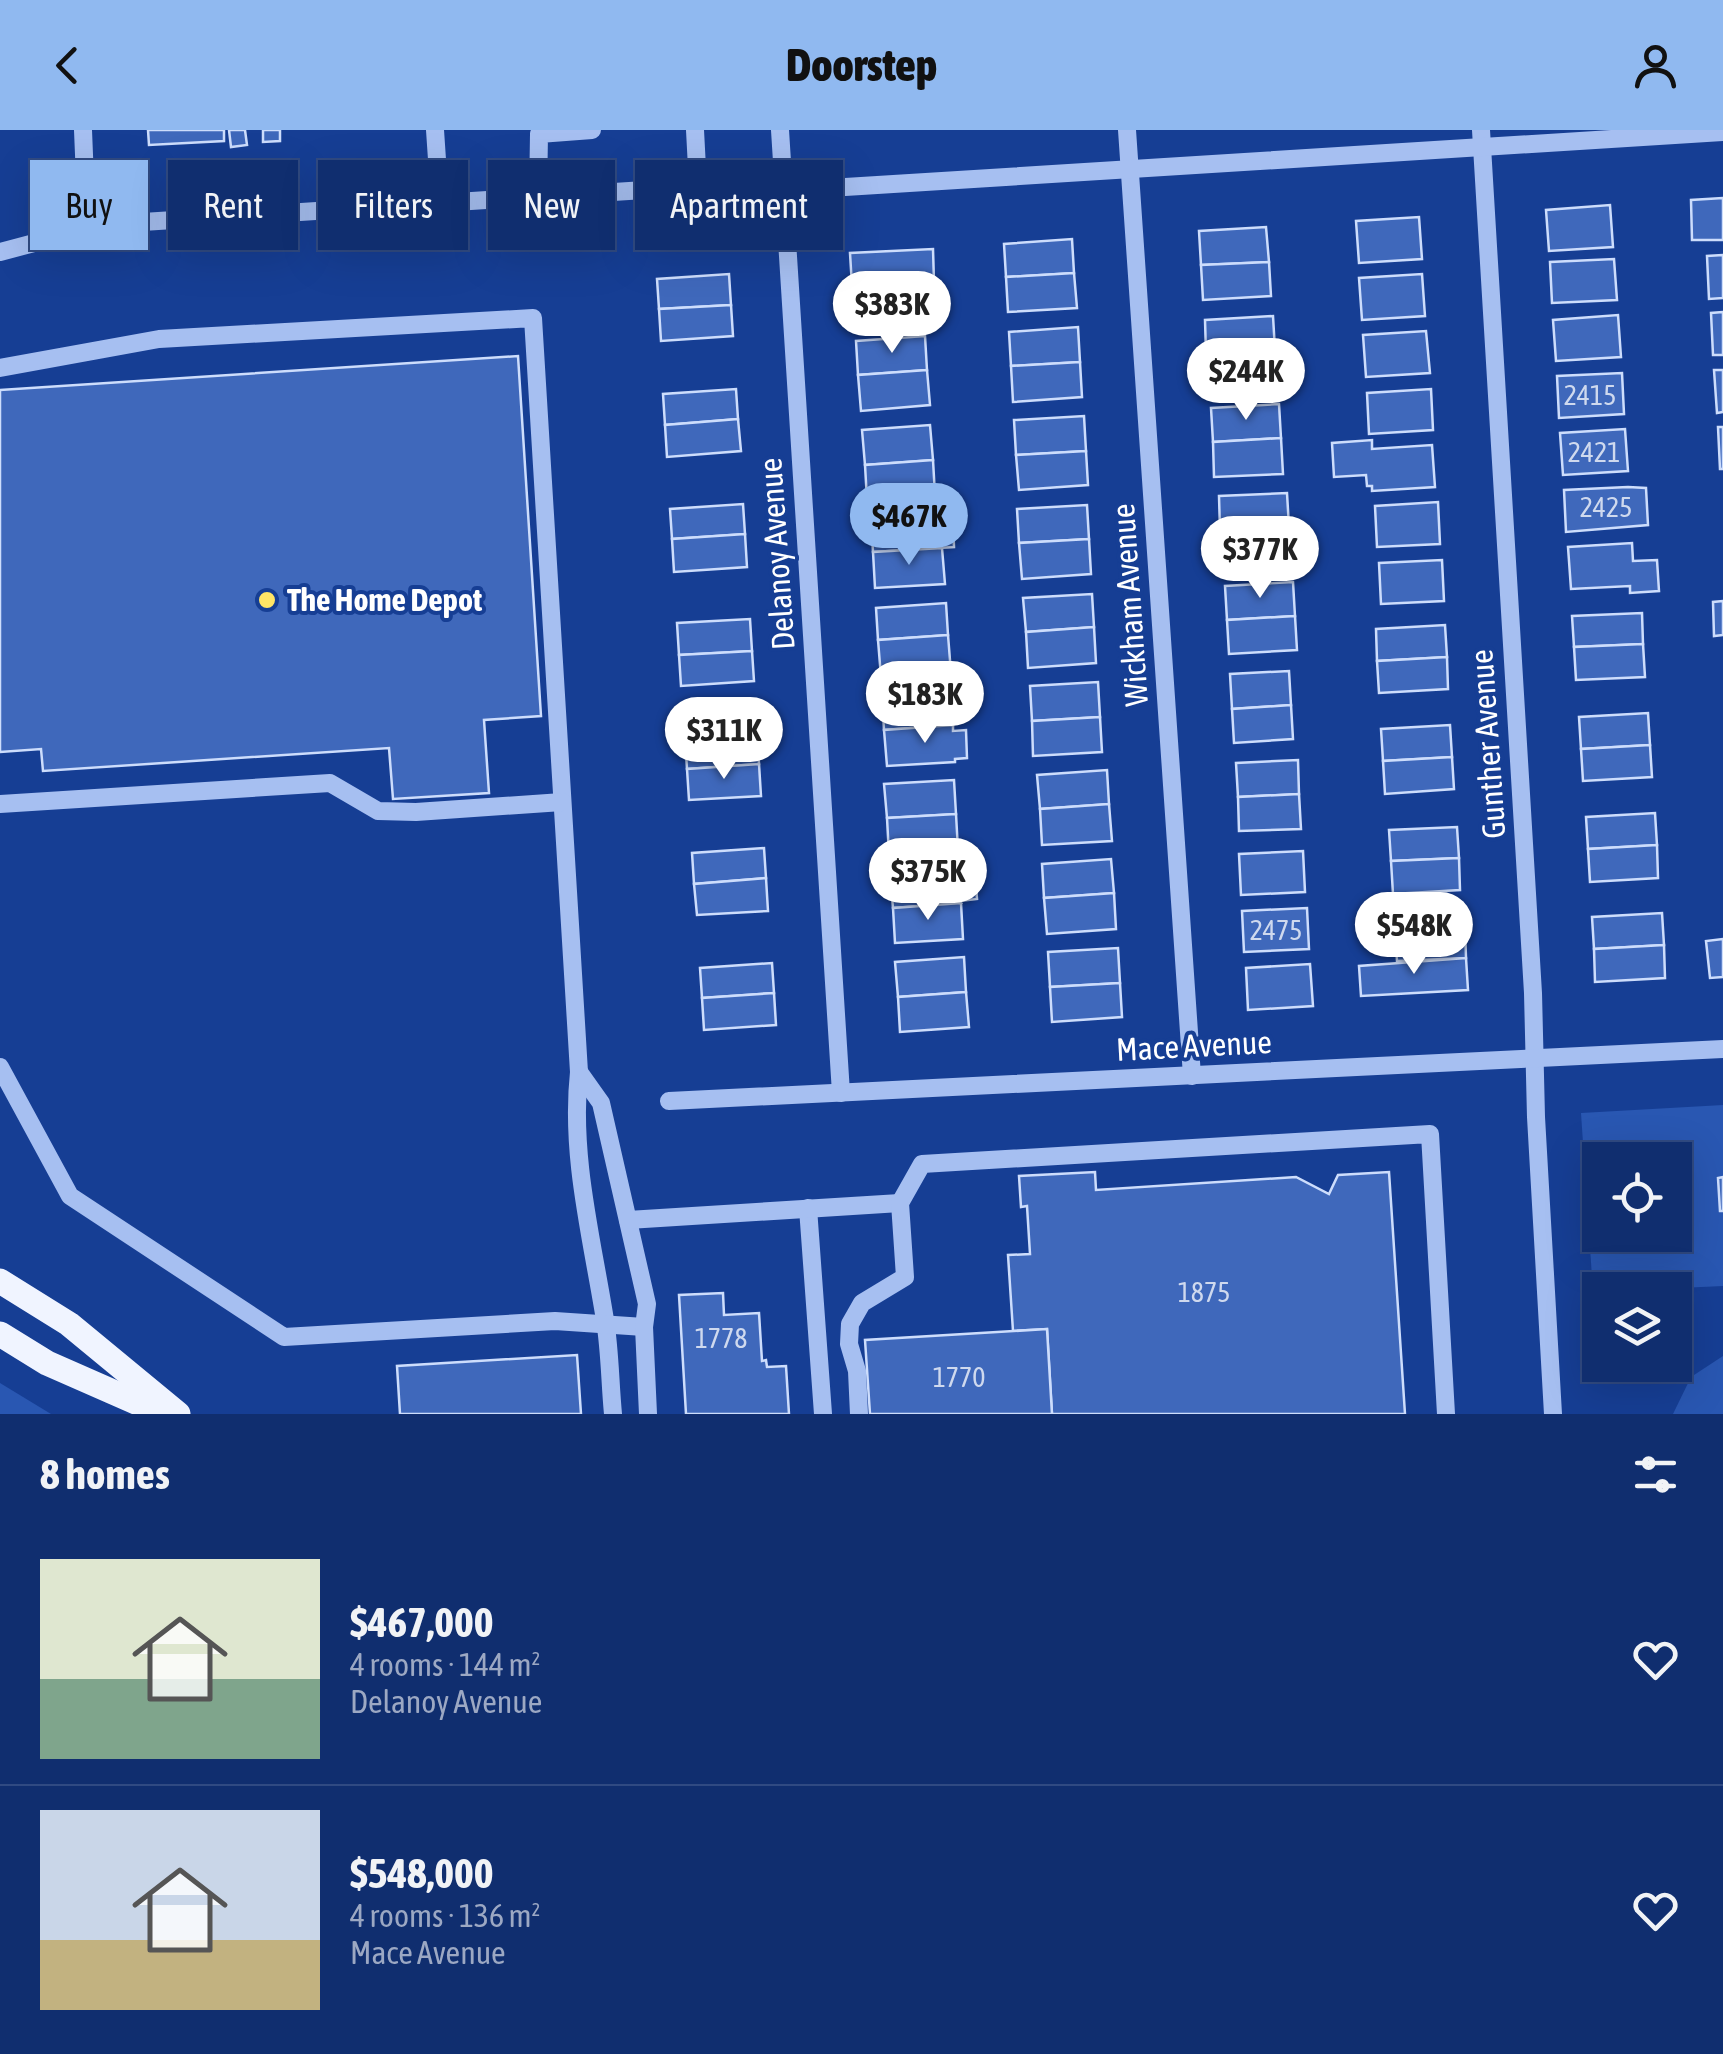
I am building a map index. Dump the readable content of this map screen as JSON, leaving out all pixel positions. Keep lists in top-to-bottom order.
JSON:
{
  "streets": {
    "street": [
      "Delanoy Avenue",
      "Wickham Avenue",
      "Gunther Avenue",
      "Mace Avenue"
    ]
  },
  "crossings": [
    ["Delanoy Avenue", "Mace Avenue"],
    ["Wickham Avenue", "Mace Avenue"],
    ["Gunther Avenue", "Mace Avenue"]
  ],
  "places": ["The Home Depot"],
  "house_numbers": [
    "2415",
    "2421",
    "2425",
    "2475",
    "1875",
    "1778",
    "1770"
  ],
  "page": {
    "header": "Doorstep",
    "chip": [
      "Buy",
      "Rent",
      "Filters",
      "New",
      "Apartment"
    ],
    "price": [
      "$383K",
      "$244K",
      "$467K",
      "$377K",
      "$183K",
      "$311K",
      "$375K",
      "$548K"
    ],
    "heading": "8 homes",
    "list": [
      {
        "name": "$467,000",
        "note": "4 rooms · 144 m² · Delanoy Avenue"
      },
      {
        "name": "$548,000",
        "note": "4 rooms · 136 m² · Mace Avenue"
      }
    ]
  }
}
